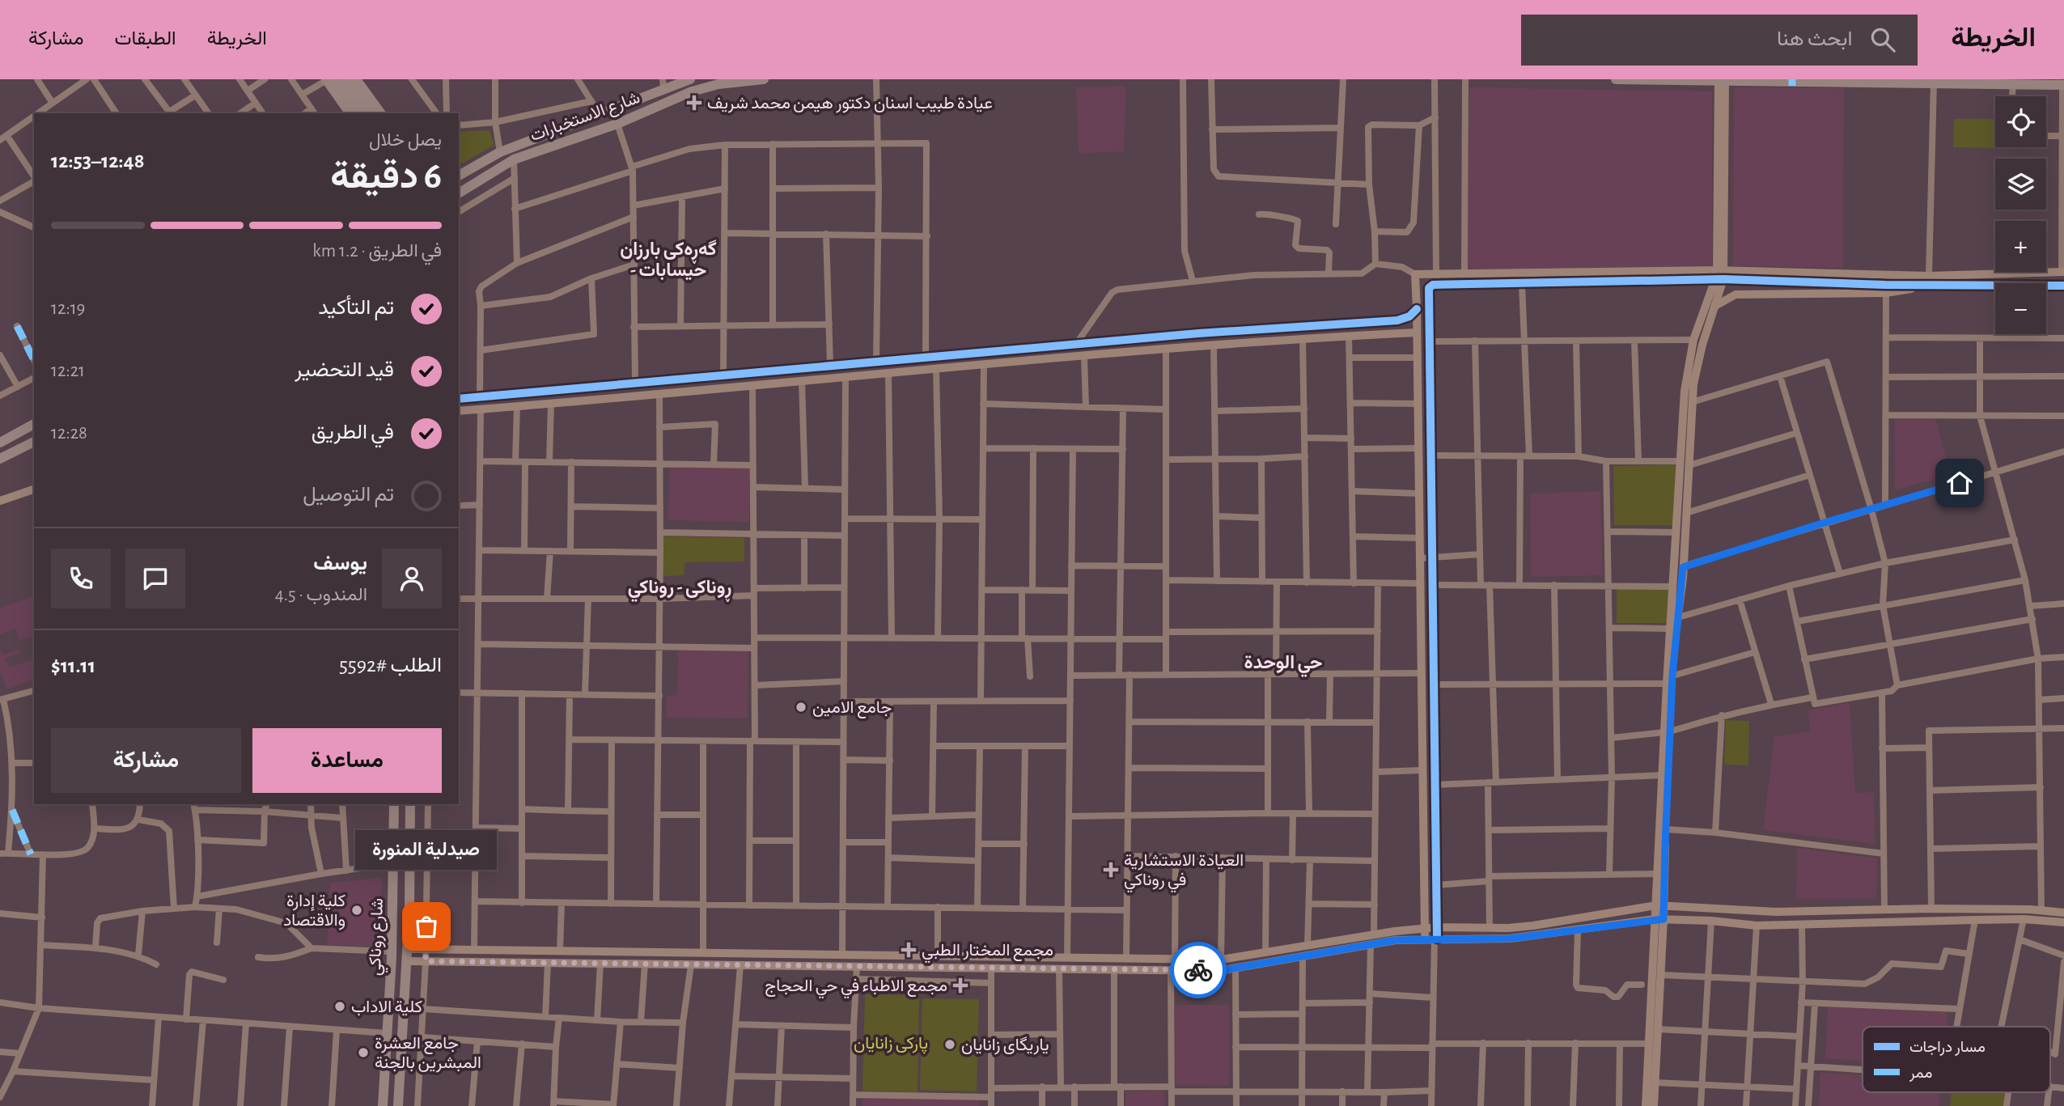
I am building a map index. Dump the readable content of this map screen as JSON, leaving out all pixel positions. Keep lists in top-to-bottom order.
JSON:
{
  "streets": {
    "main road": ["شارع الاستخبارات", "شارع روناكي"]
  },
  "districts": ["گەڕەکی بارزان - حیسابات", "ڕوناکی - روناكي", "حي الوحدة"],
  "parks": ["پارکی زانایان"],
  "places": {
    "health": [
      "عيادة طبيب اسنان دكتور هيمن محمد شريف",
      "العيادة الاستشارية في روناكي",
      "مجمع المختار الطبي",
      "مجمع الاطباء في حي الحجاج"
    ],
    "other": [
      "جامع الامين",
      "كلية إدارة والاقتصاد",
      "صيدلية المنورة",
      "كلية الاداب",
      "یاریگای زانایان",
      "جامع العشرة المبشرين بالجنة"
    ]
  },
  "legend": ["مسار دراجات", "ممر"],
  "page": {
    "header": "الخريطة",
    "search": "ابحث هنا",
    "nav": ["الخريطة", "الطبقات", "مشاركة"],
    "map_buttons": ["+", "−"],
    "heading": ["6 دقيقة", "يصل خلال", "12:48–12:53"],
    "panel": [
      "يوسف",
      "المندوب · 4.5",
      "الطلب #5592",
      "$11.11"
    ],
    "bar": "في الطريق · 1.2 km",
    "list": [
      ["تم التأكيد", "12:19"],
      ["قيد التحضير", "12:21"],
      ["في الطريق", "12:28"],
      "تم التوصيل"
    ],
    "buttons": ["مساعدة", "مشاركة"],
    "bubble": "صيدلية المنورة"
  }
}
